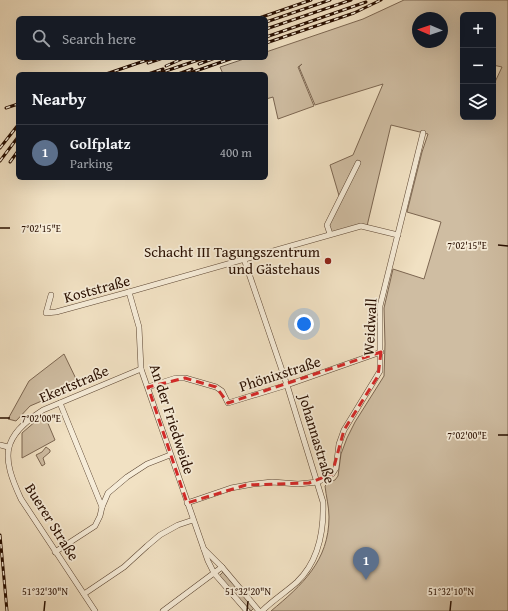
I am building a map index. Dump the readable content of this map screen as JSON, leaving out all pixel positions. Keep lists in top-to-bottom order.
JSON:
{
  "streets": {
    "street": [
      "Koststraße",
      "Weidwall",
      "Phönixstraße",
      "Ekertstraße",
      "An der Friedweide",
      "Johannastraße",
      "Buerer Straße"
    ]
  },
  "crossings": [
    ["Koststraße", "Weidwall"],
    ["Koststraße", "An der Friedweide"],
    ["Koststraße", "Johannastraße"],
    ["Weidwall", "Phönixstraße"],
    ["Weidwall", "Johannastraße"],
    ["Phönixstraße", "An der Friedweide"],
    ["Phönixstraße", "Johannastraße"],
    ["Ekertstraße", "An der Friedweide"],
    ["Ekertstraße", "Buerer Straße"],
    ["An der Friedweide", "Johannastraße"]
  ],
  "places": ["Schacht III Tagungszentrum und Gästehaus"],
  "north": "left",
  "page": {
    "map_buttons": ["+", "−"],
    "search": "Search here",
    "heading": "Nearby",
    "list": [
      {
        "mark": "1",
        "name": "Golfplatz",
        "note": "Parking",
        "value": "400 m"
      }
    ],
    "pins": "1"
  },
  "coordinates": [
    "7°02'15\"E",
    "7°02'00\"E",
    "51°32'30\"N",
    "51°32'20\"N",
    "51°32'10\"N"
  ]
}
